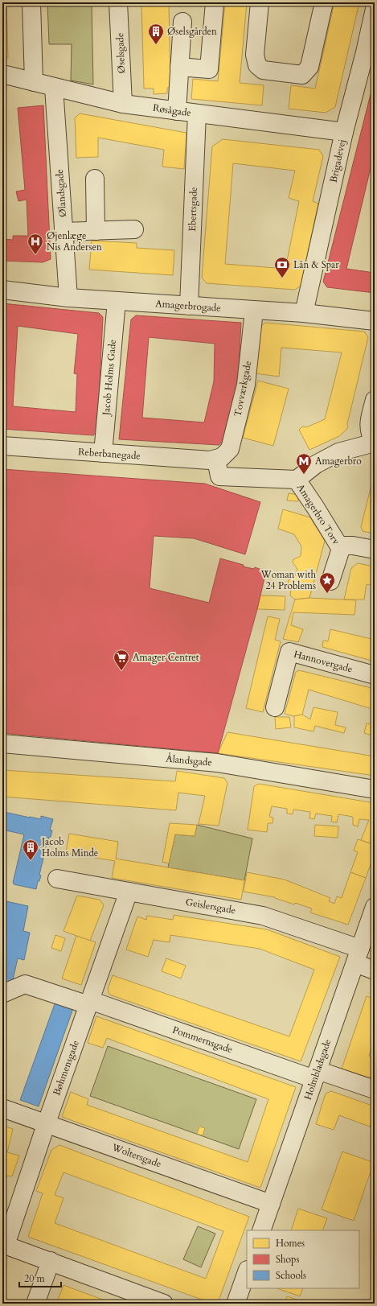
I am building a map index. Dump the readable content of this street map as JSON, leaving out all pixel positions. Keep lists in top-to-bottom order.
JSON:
{
  "streets": {
    "street": [
      "Øselsgade",
      "Røsågade",
      "Brigadevej",
      "Ølandsgade",
      "Ebertsgade",
      "Amagerbrogade",
      "Jacob Holms Gade",
      "Tovværkgade",
      "Reberbanegade",
      "Amagerbro Torv",
      "Hannovergade",
      "Ålandsgade",
      "Geislersgade",
      "Pommernsgade",
      "Bøhmensgade",
      "Holmbladsgade",
      "Woltersgade"
    ]
  },
  "crossings": [
    ["Øselsgade", "Røsågade"],
    ["Røsågade", "Brigadevej"],
    ["Røsågade", "Ølandsgade"],
    ["Røsågade", "Ebertsgade"],
    ["Brigadevej", "Amagerbrogade"],
    ["Ølandsgade", "Amagerbrogade"],
    ["Ebertsgade", "Amagerbrogade"],
    ["Amagerbrogade", "Jacob Holms Gade"],
    ["Amagerbrogade", "Tovværkgade"],
    ["Jacob Holms Gade", "Reberbanegade"],
    ["Tovværkgade", "Reberbanegade"],
    ["Tovværkgade", "Amagerbro Torv"],
    ["Reberbanegade", "Amagerbro Torv"],
    ["Geislersgade", "Bøhmensgade"],
    ["Geislersgade", "Holmbladsgade"],
    ["Pommernsgade", "Bøhmensgade"],
    ["Pommernsgade", "Holmbladsgade"],
    ["Bøhmensgade", "Woltersgade"],
    ["Holmbladsgade", "Woltersgade"]
  ],
  "places": {
    "building": ["Øselsgården", "Jacob Holms Minde"],
    "hospital": ["Øjenlæge Nis Andersen"],
    "bank": ["Lån & Spar"],
    "metro station": ["Amagerbro"],
    "place": ["Woman with 24 Problems"],
    "supermarket": ["Amager Centret"]
  },
  "legend": ["Homes", "Shops", "Schools"],
  "scale_bar": "20 m"
}
